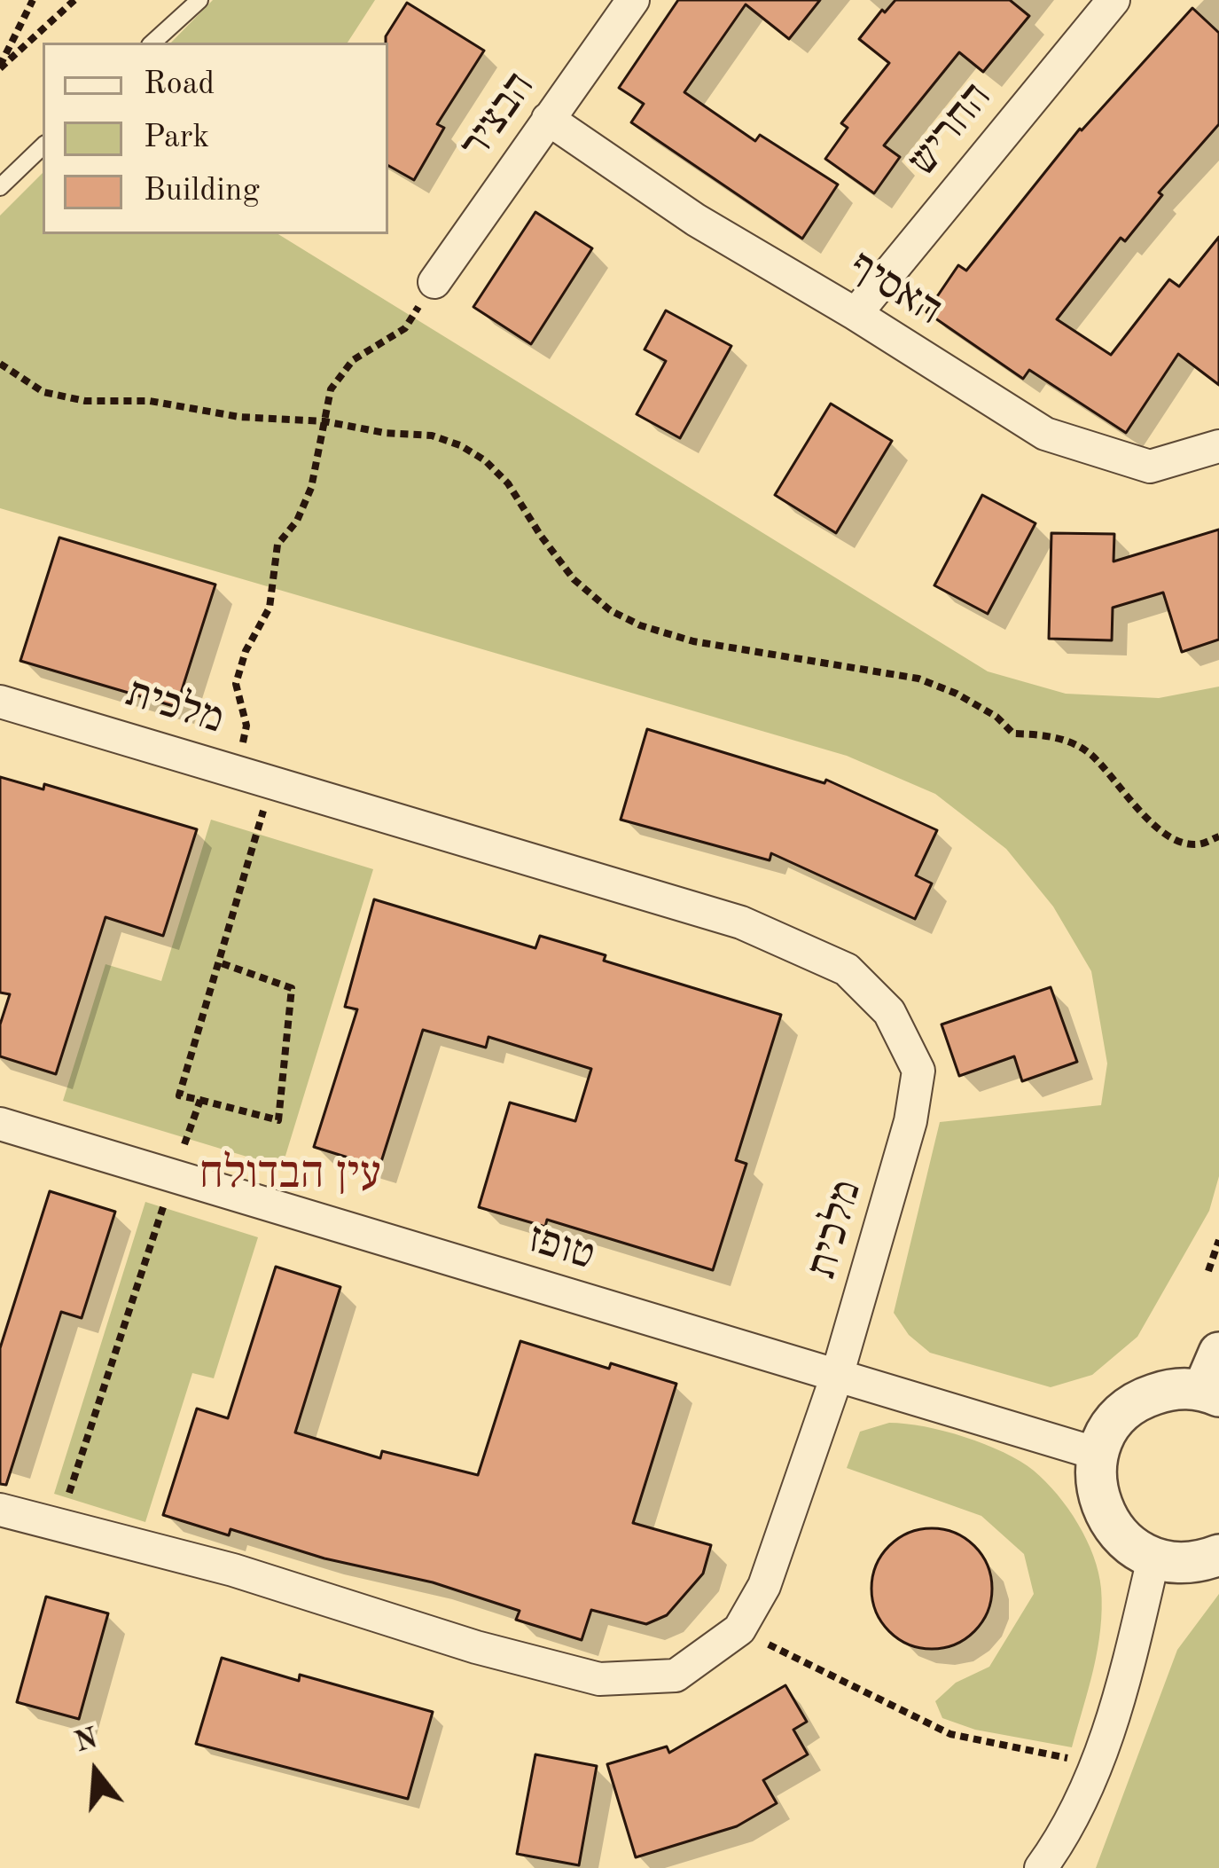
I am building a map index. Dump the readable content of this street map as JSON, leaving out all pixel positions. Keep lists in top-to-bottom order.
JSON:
{
  "streets": {
    "street": [
      "הבציר",
      "החריש",
      "האסיף",
      "מלכית",
      "טופז"
    ]
  },
  "crossings": [
    ["הבציר", "האסיף"],
    ["החריש", "האסיף"],
    ["מלכית", "טופז"]
  ],
  "districts": ["עין הבדולח"],
  "legend": ["Road", "Park", "Building"],
  "north": "top"
}
